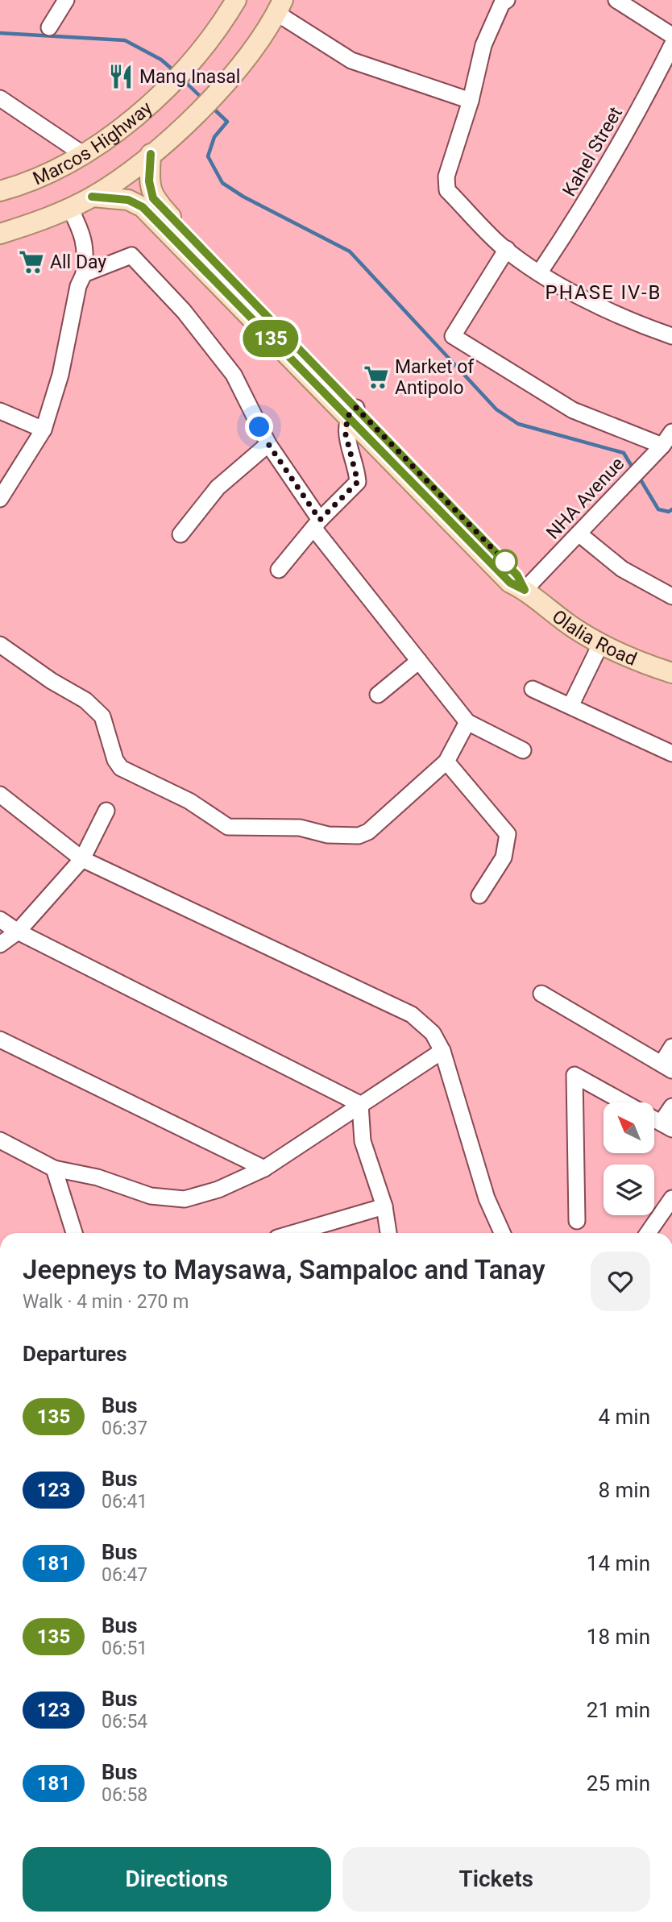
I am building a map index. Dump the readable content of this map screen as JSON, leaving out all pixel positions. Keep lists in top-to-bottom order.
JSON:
{
  "streets": {
    "main road": ["Marcos Highway", "Olalia Road"],
    "street": ["Kahel Street", "NHA Avenue"]
  },
  "crossings": [
    ["NHA Avenue", "Olalia Road"]
  ],
  "districts": ["PHASE IV-B"],
  "places": {
    "restaurant": ["Mang Inasal"],
    "supermarket": ["All Day", "Market of Antipolo"]
  },
  "lines": ["bus line 135"],
  "north": "top left",
  "page": {
    "on_map": "135",
    "heading": [
      ["Jeepneys to Maysawa, Sampaloc and Tanay", "Walk · 4 min · 270 m"],
      "Departures"
    ],
    "list": [
      {
        "mark": "135",
        "name": "Bus",
        "note": "06:37",
        "value": "4 min"
      },
      {
        "mark": "123",
        "name": "Bus",
        "note": "06:41",
        "value": "8 min"
      },
      {
        "mark": "181",
        "name": "Bus",
        "note": "06:47",
        "value": "14 min"
      },
      {
        "mark": "135",
        "name": "Bus",
        "note": "06:51",
        "value": "18 min"
      },
      {
        "mark": "123",
        "name": "Bus",
        "note": "06:54",
        "value": "21 min"
      },
      {
        "mark": "181",
        "name": "Bus",
        "note": "06:58",
        "value": "25 min"
      }
    ],
    "buttons": ["Directions", "Tickets"]
  }
}
